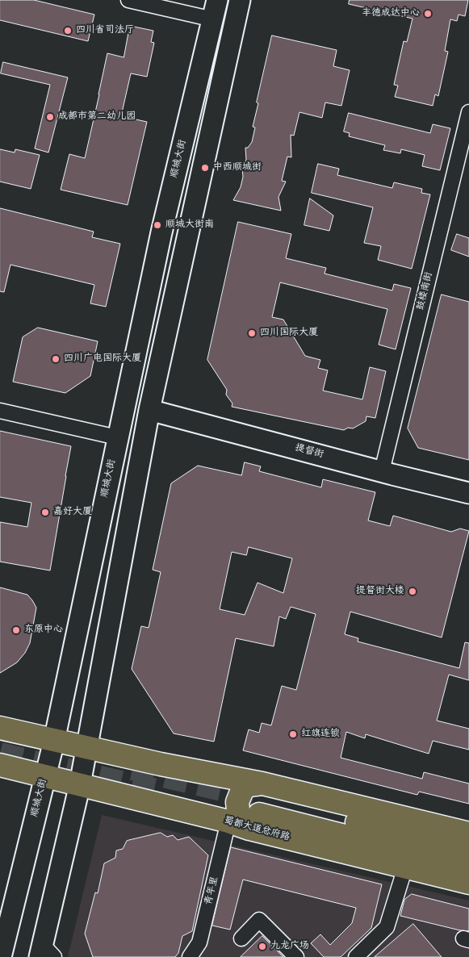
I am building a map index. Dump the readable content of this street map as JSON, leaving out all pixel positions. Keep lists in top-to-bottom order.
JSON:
{
  "streets": {
    "main road": ["顺城大街", "提督街", "蜀都大道总府路"],
    "street": ["鼓楼南街", "青年里"]
  },
  "crossings": [
    ["顺城大街", "蜀都大道总府路"],
    ["鼓楼南街", "提督街"],
    ["蜀都大道总府路", "青年里"]
  ],
  "places": [
    "丰德成达中心",
    "四川省司法厅",
    "成都市第二幼儿园",
    "中西顺城街",
    "顺城大街南",
    "四川国际大厦",
    "四川广电国际大厦",
    "嘉好大厦",
    "提督街大楼",
    "东原中心",
    "红旗连锁",
    "九龙广场"
  ]
}
